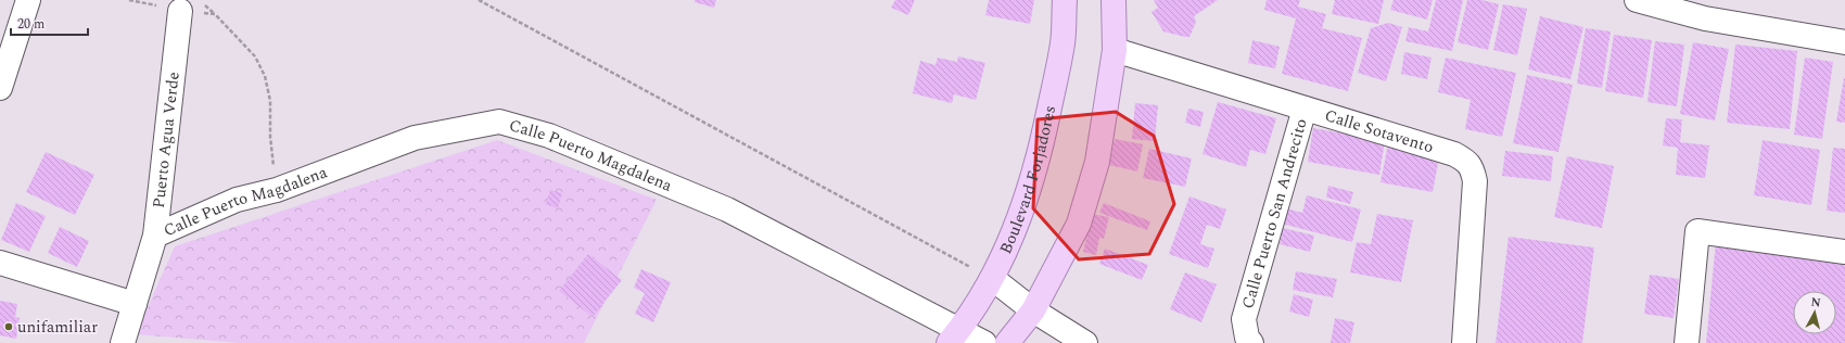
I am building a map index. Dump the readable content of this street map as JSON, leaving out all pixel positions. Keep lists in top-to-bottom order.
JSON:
{
  "streets": {
    "main road": ["Boulevard Forjadores"],
    "street": [
      "Calle Sotavento",
      "Puerto Agua Verde",
      "Calle Puerto Magdalena",
      "Calle Puerto San Andrecito"
    ]
  },
  "crossings": [
    ["Calle Sotavento", "Calle Puerto San Andrecito"],
    ["Puerto Agua Verde", "Calle Puerto Magdalena"],
    ["Calle Puerto Magdalena", "Boulevard Forjadores"]
  ],
  "places": ["unifamiliar"],
  "scale_bar": "20 m",
  "north": "top"
}
